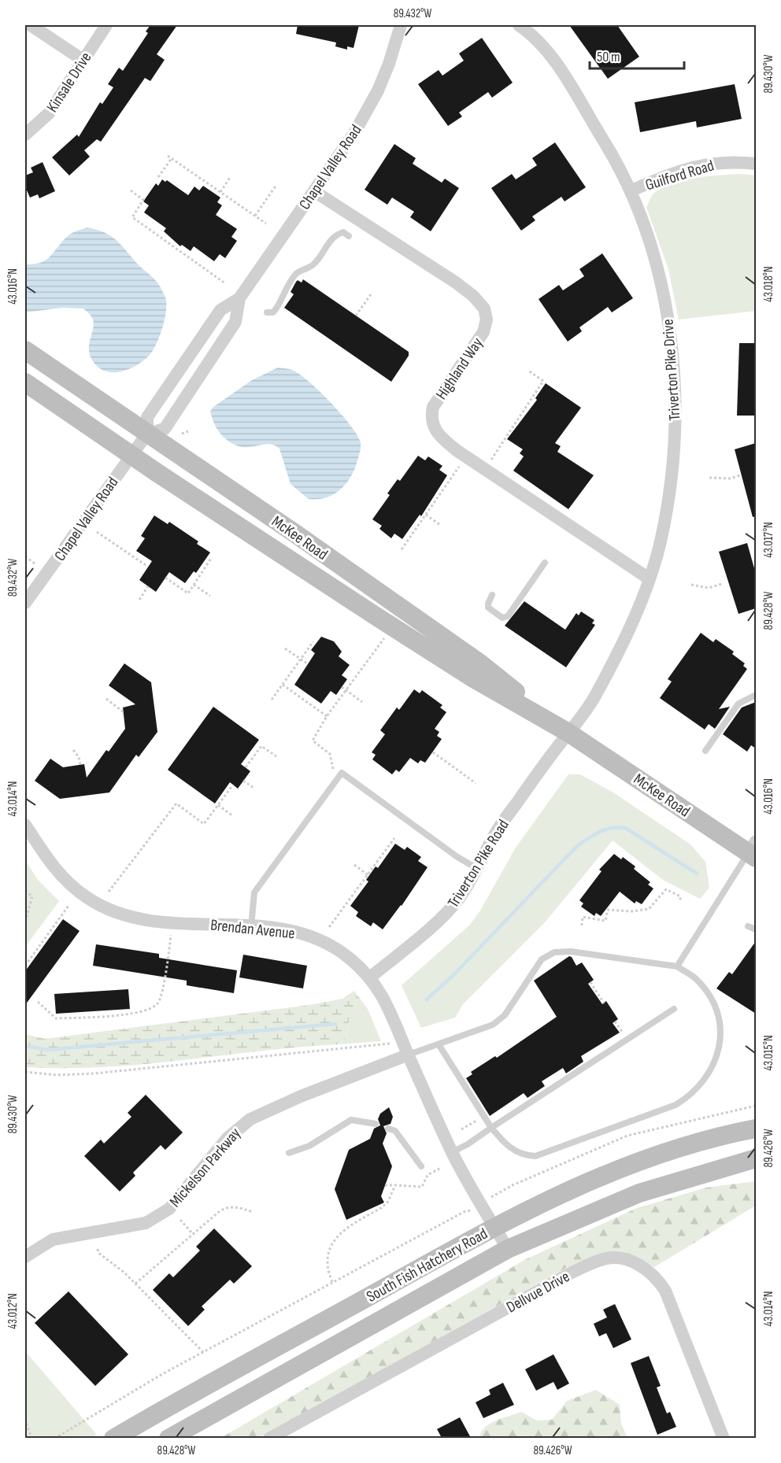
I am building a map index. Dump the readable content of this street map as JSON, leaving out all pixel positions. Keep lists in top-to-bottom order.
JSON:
{
  "streets": {
    "main road": ["McKee Road", "South Fish Hatchery Road"],
    "street": [
      "Kinsale Drive",
      "Chapel Valley Road",
      "Guilford Road",
      "Highland Way",
      "Triverton Pike Drive",
      "Triverton Pike Road",
      "Brendan Avenue",
      "Mickelson Parkway",
      "Dellvue Drive"
    ]
  },
  "crossings": [
    ["Chapel Valley Road", "Highland Way"],
    ["Chapel Valley Road", "McKee Road"],
    ["Guilford Road", "Triverton Pike Drive"],
    ["Highland Way", "Triverton Pike Drive"],
    ["Triverton Pike Drive", "McKee Road"],
    ["Triverton Pike Drive", "Triverton Pike Road"],
    ["McKee Road", "Triverton Pike Road"],
    ["Triverton Pike Road", "Brendan Avenue"],
    ["Brendan Avenue", "Mickelson Parkway"],
    ["Brendan Avenue", "South Fish Hatchery Road"]
  ],
  "scale_bar": "50 m",
  "coordinates": [
    "89.432°W",
    "89.430°W",
    "43.018°N",
    "43.016°N",
    "43.017°N",
    "89.428°W",
    "43.014°N",
    "43.015°N",
    "89.426°W",
    "43.012°N"
  ]
}
